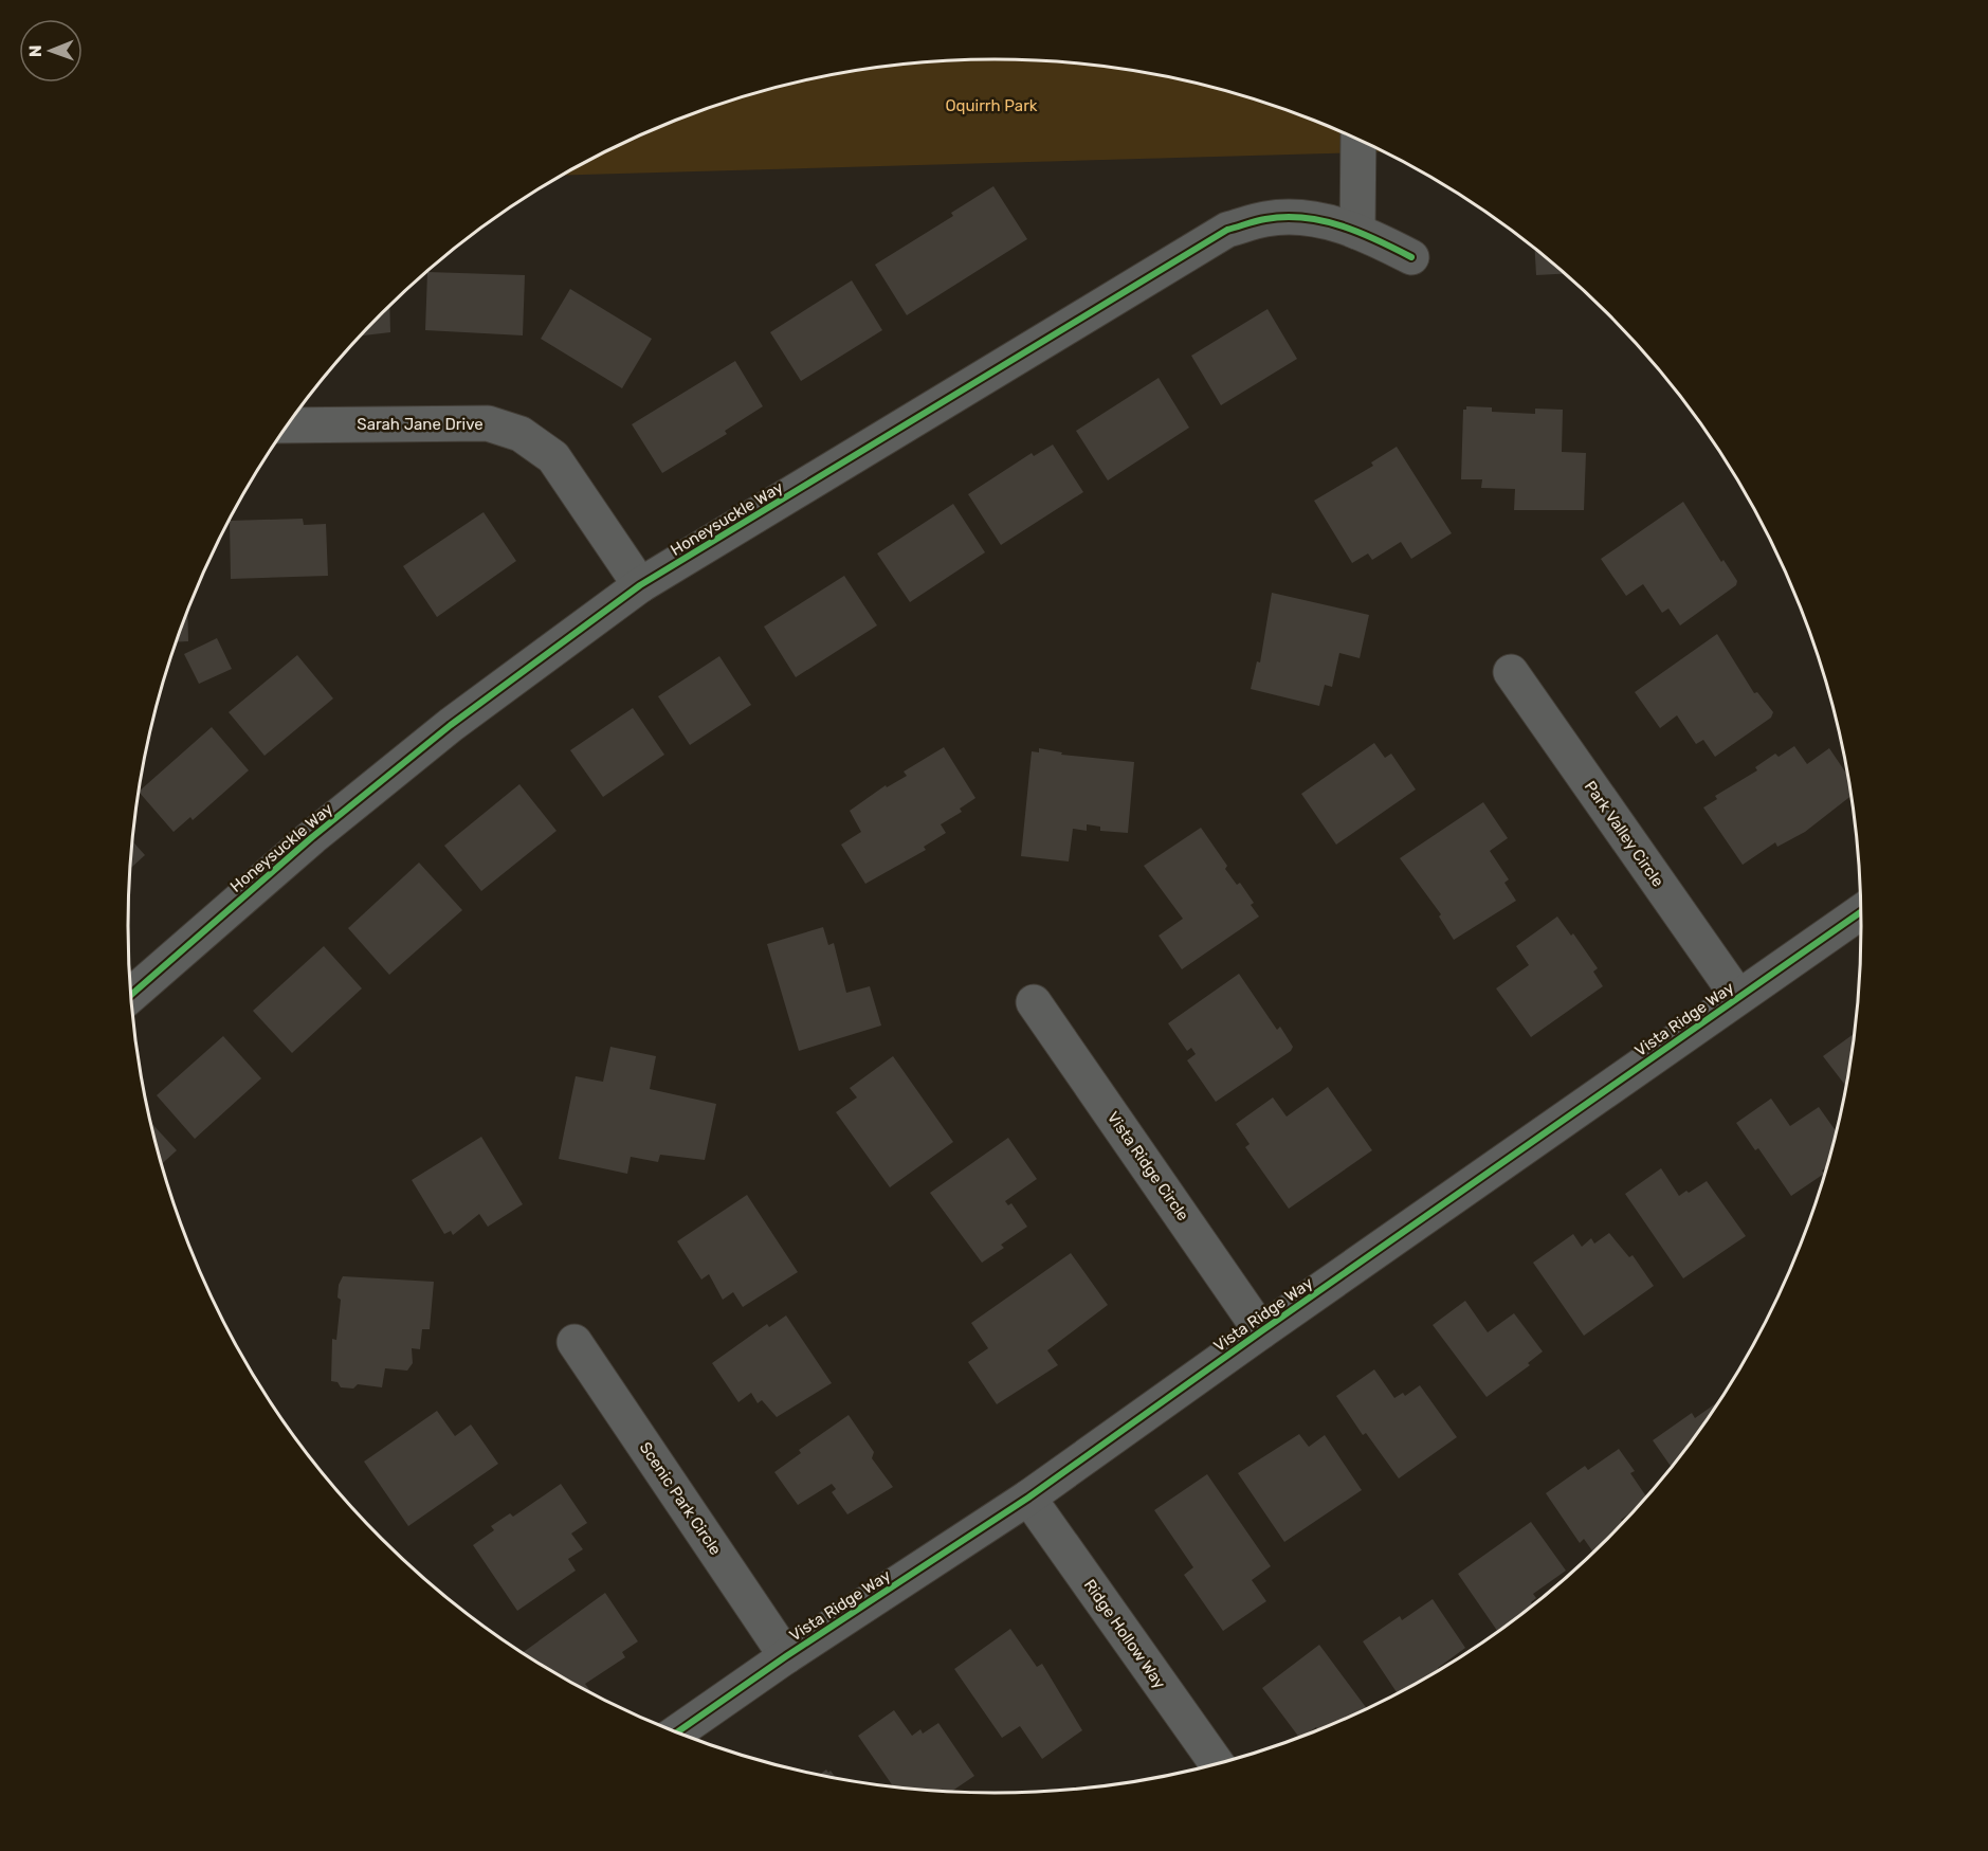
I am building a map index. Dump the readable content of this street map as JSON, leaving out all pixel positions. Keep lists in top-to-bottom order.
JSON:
{
  "streets": {
    "street": [
      "Sarah Jane Drive",
      "Honeysuckle Way",
      "Park Valley Circle",
      "Vista Ridge Way",
      "Vista Ridge Circle",
      "Scenic Park Circle",
      "Ridge Hollow Way"
    ]
  },
  "crossings": [
    ["Sarah Jane Drive", "Honeysuckle Way"],
    ["Park Valley Circle", "Vista Ridge Way"],
    ["Vista Ridge Way", "Vista Ridge Circle"],
    ["Vista Ridge Way", "Scenic Park Circle"],
    ["Vista Ridge Way", "Ridge Hollow Way"]
  ],
  "parks": ["Oquirrh Park"],
  "north": "left"
}
